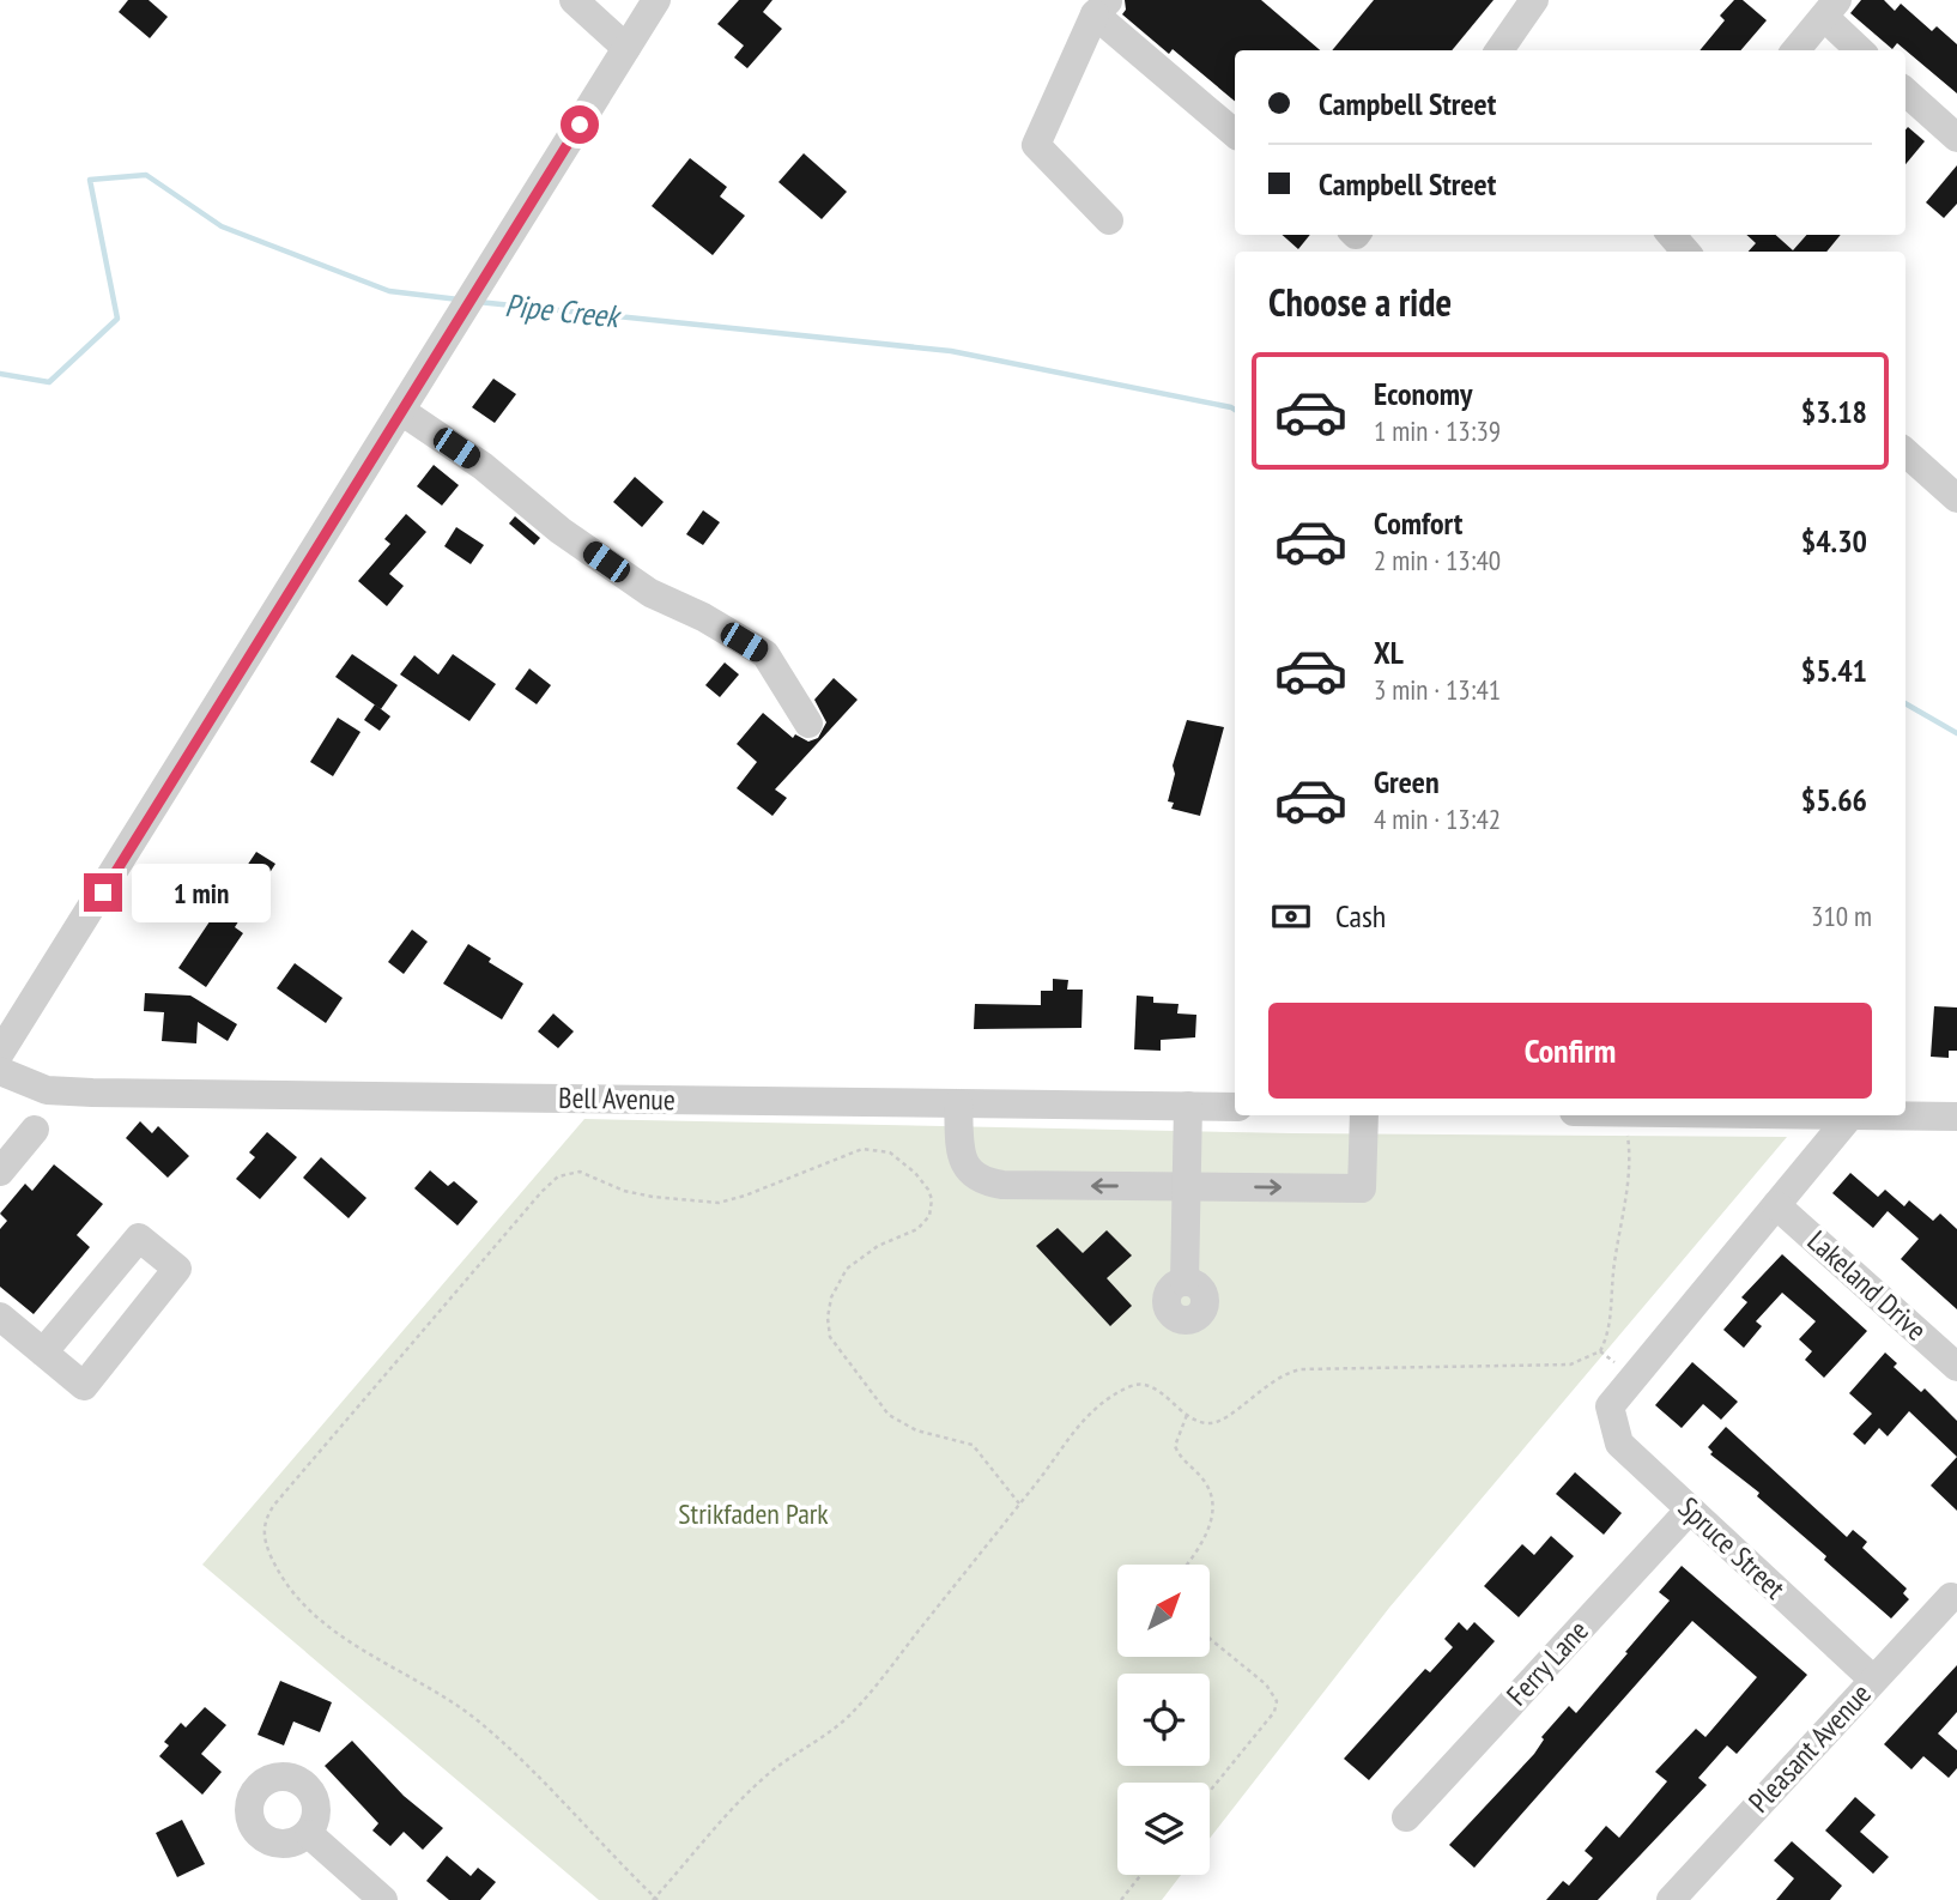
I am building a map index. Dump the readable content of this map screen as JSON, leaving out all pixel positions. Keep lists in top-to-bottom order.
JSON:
{
  "streets": {
    "street": [
      "Bell Avenue",
      "Lakeland Drive",
      "Spruce Street",
      "Ferry Lane",
      "Pleasant Avenue"
    ]
  },
  "crossings": [
    ["Lakeland Drive", "Spruce Street"],
    ["Spruce Street", "Ferry Lane"],
    ["Spruce Street", "Pleasant Avenue"]
  ],
  "water": ["Pipe Creek"],
  "parks": ["Strikfaden Park"],
  "north": "top right",
  "page": {
    "banner": ["Campbell Street", "Campbell Street"],
    "heading": "Choose a ride",
    "list": [
      {
        "name": "Economy",
        "note": "1 min · 13:39",
        "value": "$3.18"
      },
      {
        "name": "Comfort",
        "note": "2 min · 13:40",
        "value": "$4.30"
      },
      {
        "name": "XL",
        "note": "3 min · 13:41",
        "value": "$5.41"
      },
      {
        "name": "Green",
        "note": "4 min · 13:42",
        "value": "$5.66"
      }
    ],
    "bubble": "1 min",
    "pay": ["Cash", "310 m"],
    "buttons": "Confirm"
  }
}
